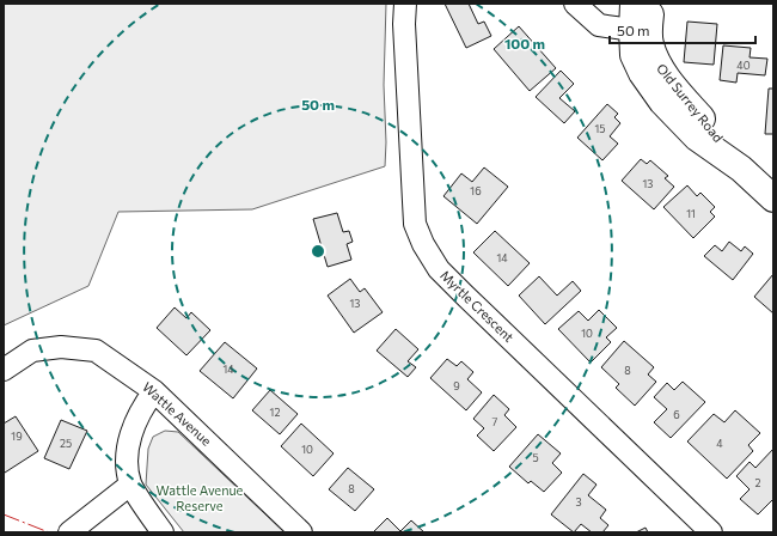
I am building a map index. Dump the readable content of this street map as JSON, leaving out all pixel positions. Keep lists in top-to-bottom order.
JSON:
{
  "streets": {
    "main road": ["Old Surrey Road"],
    "street": ["Myrtle Crescent", "Wattle Avenue"]
  },
  "parks": ["Wattle Avenue Reserve"],
  "house_numbers": [
    "40",
    "15",
    "13",
    "16",
    "11",
    "14",
    "13",
    "10",
    "14",
    "8",
    "9",
    "12",
    "6",
    "7",
    "19",
    "25",
    "4",
    "10",
    "5",
    "2",
    "8",
    "3"
  ],
  "scale_bar": "50 m",
  "rings": ["100 m", "50 m"]
}
